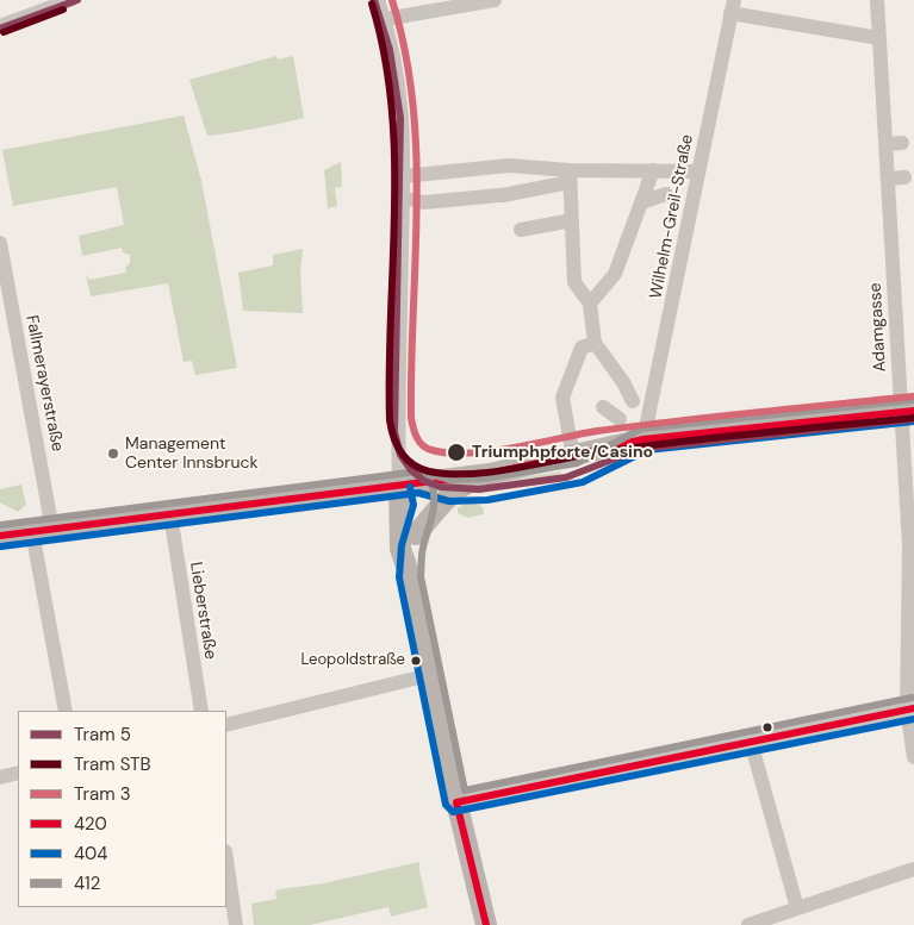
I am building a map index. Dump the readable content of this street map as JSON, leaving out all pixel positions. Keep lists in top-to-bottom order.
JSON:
{
  "streets": {
    "street": [
      "Wilhelm-Greil-Straße",
      "Adamgasse",
      "Fallmerayerstraße",
      "Lieberstraße"
    ]
  },
  "places": ["Triumphpforte/Casino", "Management Center Innsbruck", "Leopoldstraße"],
  "lines": [
    "tram line 5",
    "tram line 3",
    "tram line STB",
    "transit line 412",
    "transit line 420",
    "transit line 404"
  ],
  "legend": [
    "Tram 5",
    "Tram STB",
    "Tram 3",
    "420",
    "404",
    "412"
  ]
}
